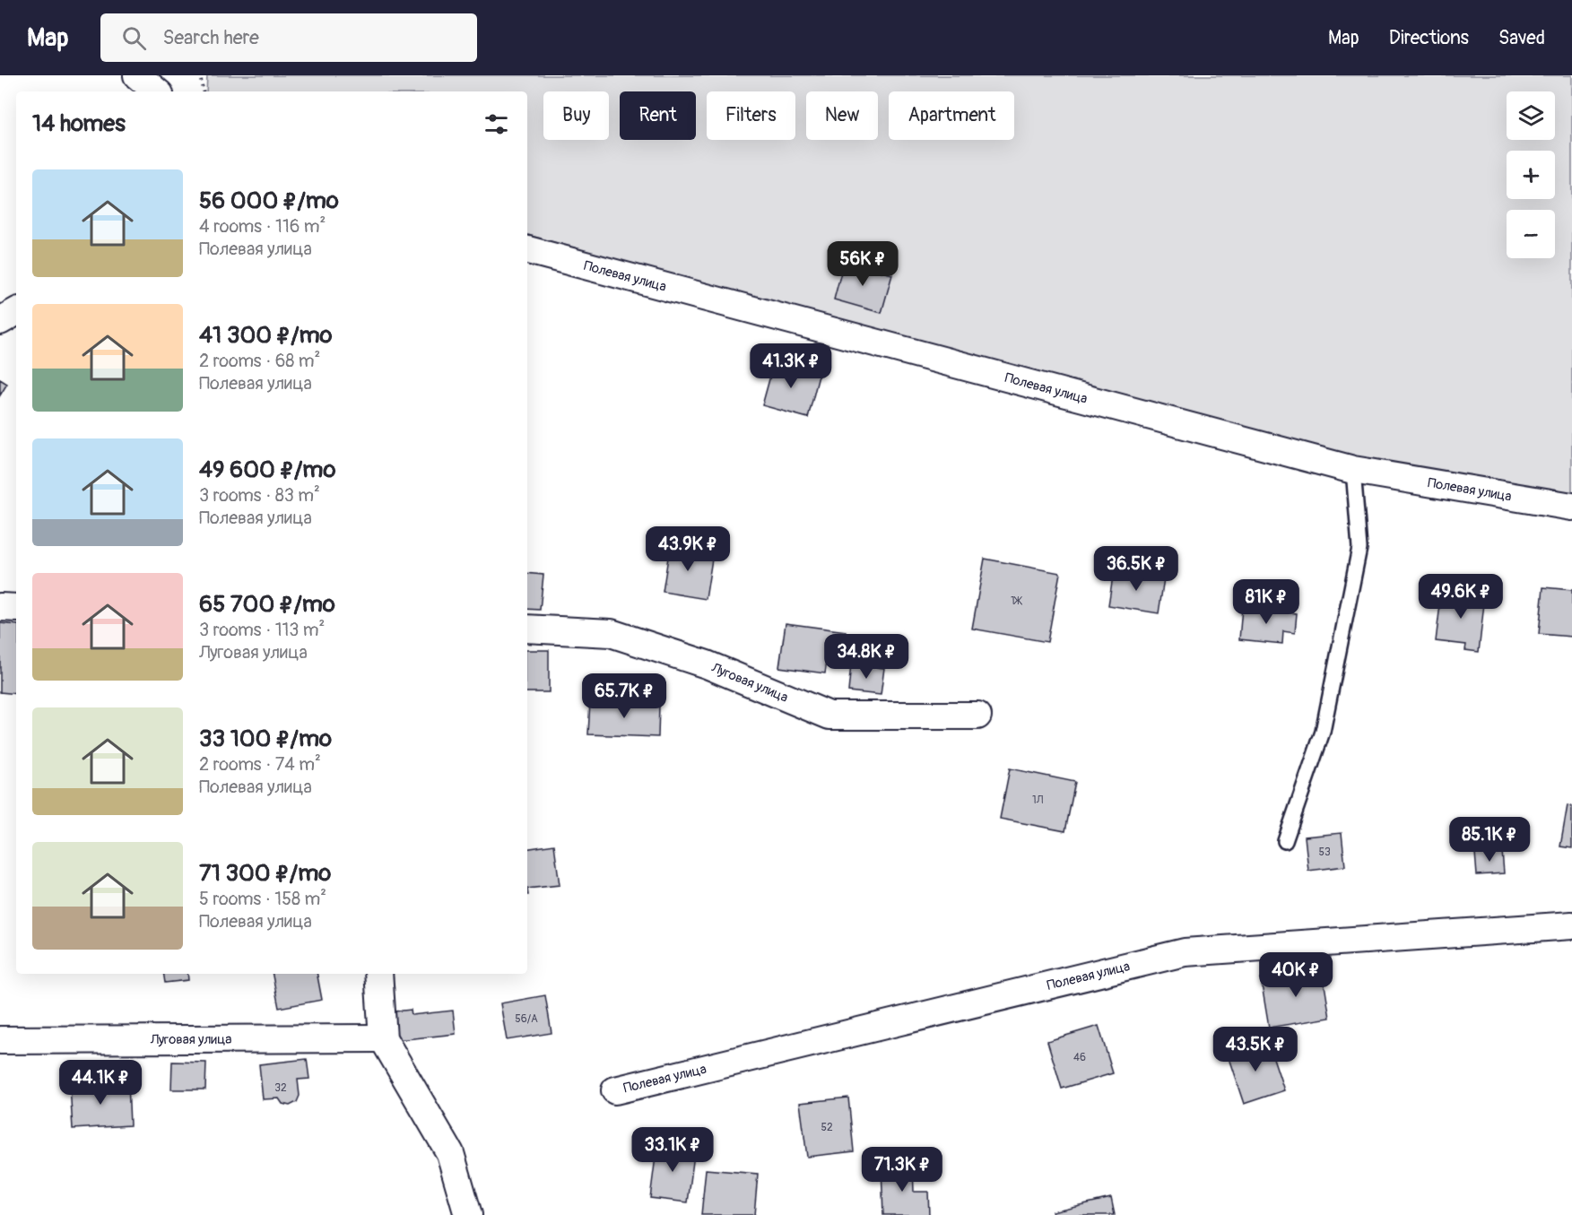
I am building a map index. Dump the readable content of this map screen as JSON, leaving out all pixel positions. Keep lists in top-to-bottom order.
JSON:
{
  "streets": {
    "street": ["Полевая улица", "Луговая улица"]
  },
  "house_numbers": [
    "1Ж",
    "1Л",
    "53",
    "56/А",
    "46",
    "32",
    "52"
  ],
  "page": {
    "header": "Map",
    "search": "Search here",
    "nav": ["Map", "Directions", "Saved"],
    "map_buttons": ["+", "−"],
    "chip": [
      "Buy",
      "Rent",
      "Filters",
      "New",
      "Apartment"
    ],
    "heading": "14 homes",
    "list": [
      {
        "name": "56 000 ₽/mo",
        "note": "4 rooms · 116 m² · Полевая улица"
      },
      {
        "name": "41 300 ₽/mo",
        "note": "2 rooms · 68 m² · Полевая улица"
      },
      {
        "name": "49 600 ₽/mo",
        "note": "3 rooms · 83 m² · Полевая улица"
      },
      {
        "name": "65 700 ₽/mo",
        "note": "3 rooms · 113 m² · Луговая улица"
      },
      {
        "name": "33 100 ₽/mo",
        "note": "2 rooms · 74 m² · Полевая улица"
      },
      {
        "name": "71 300 ₽/mo",
        "note": "5 rooms · 158 m² · Полевая улица"
      }
    ],
    "price": [
      "56K ₽",
      "41.3K ₽",
      "43.9K ₽",
      "36.5K ₽",
      "49.6K ₽",
      "81K ₽",
      "34.8K ₽",
      "65.7K ₽",
      "85.1K ₽",
      "40K ₽",
      "43.5K ₽",
      "44.1K ₽",
      "33.1K ₽",
      "71.3K ₽"
    ]
  }
}
